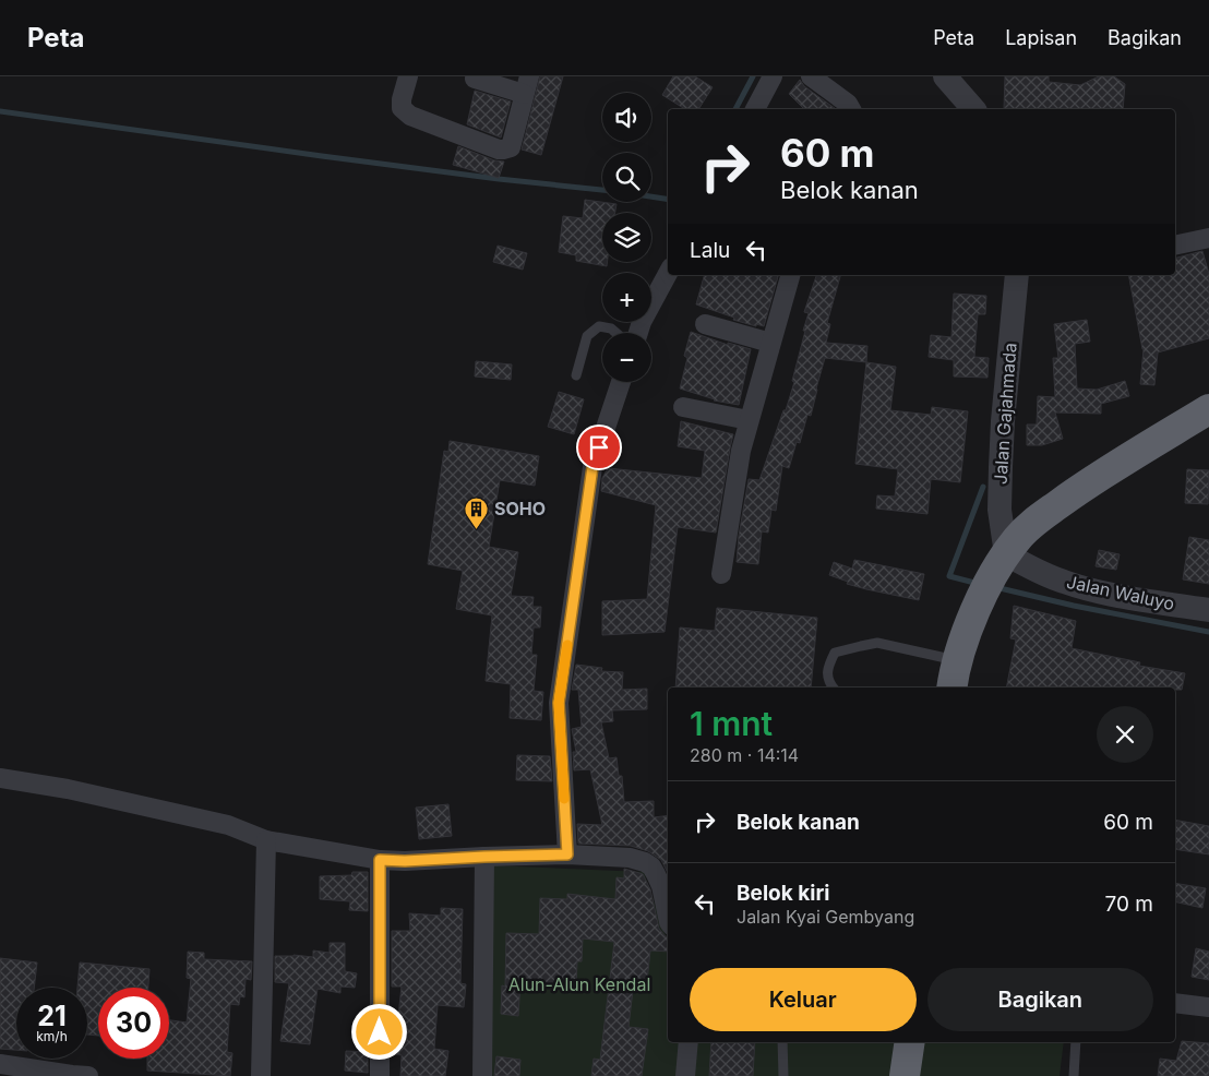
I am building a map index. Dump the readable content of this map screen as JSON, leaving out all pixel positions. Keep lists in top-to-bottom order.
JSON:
{
  "streets": {
    "street": ["Jalan Gajahmada", "Jalan Waluyo"]
  },
  "crossings": [
    ["Jalan Gajahmada", "Jalan Waluyo"]
  ],
  "parks": ["Alun-Alun Kendal"],
  "places": {
    "building": ["SOHO"]
  },
  "page": {
    "header": "Peta",
    "nav": ["Peta", "Lapisan", "Bagikan"],
    "map_buttons": ["+", "−"],
    "turn": ["60 m", "Belok kanan"],
    "then": "Lalu",
    "heading": ["1 mnt", "280 m · 14:14"],
    "list": [
      {
        "name": "Belok kanan",
        "value": "60 m"
      },
      {
        "name": "Belok kiri",
        "note": "Jalan Kyai Gembyang",
        "value": "70 m"
      }
    ],
    "buttons": ["Keluar", "Bagikan"],
    "speed": "21 km/h",
    "limit": "30"
  }
}
